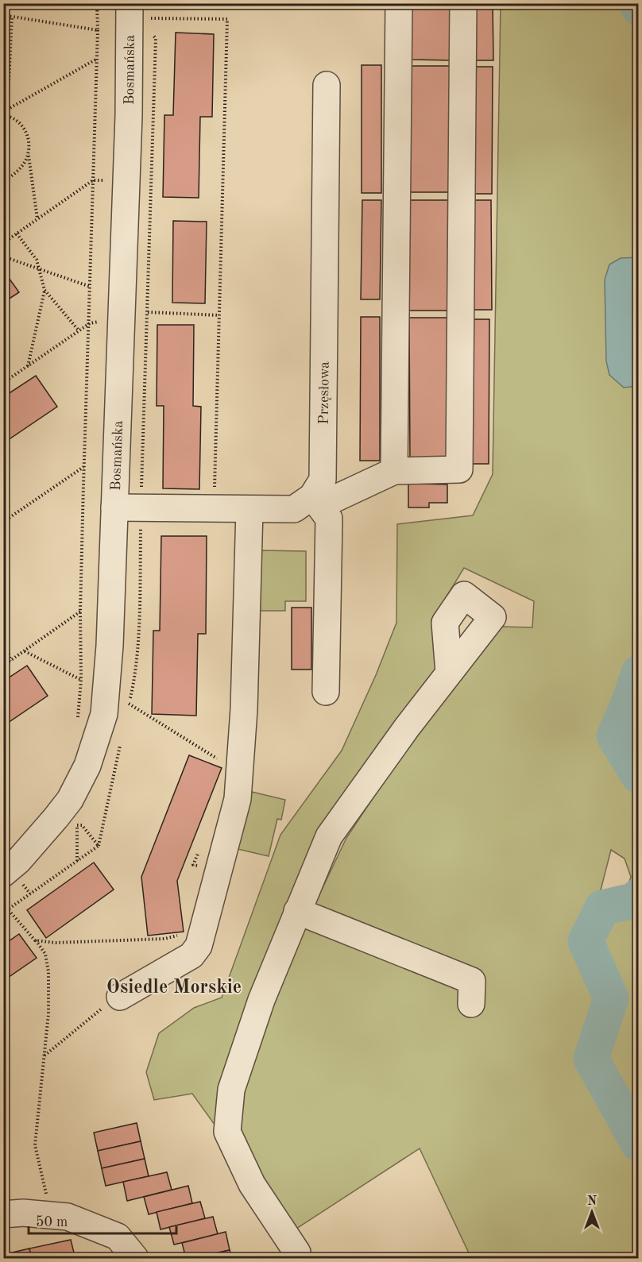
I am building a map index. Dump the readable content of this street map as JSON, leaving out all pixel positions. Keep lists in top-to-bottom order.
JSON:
{
  "streets": {
    "street": ["Bosmańska", "Przęsłowa"]
  },
  "districts": ["Osiedle Morskie"],
  "scale_bar": "50 m",
  "north": "top"
}
